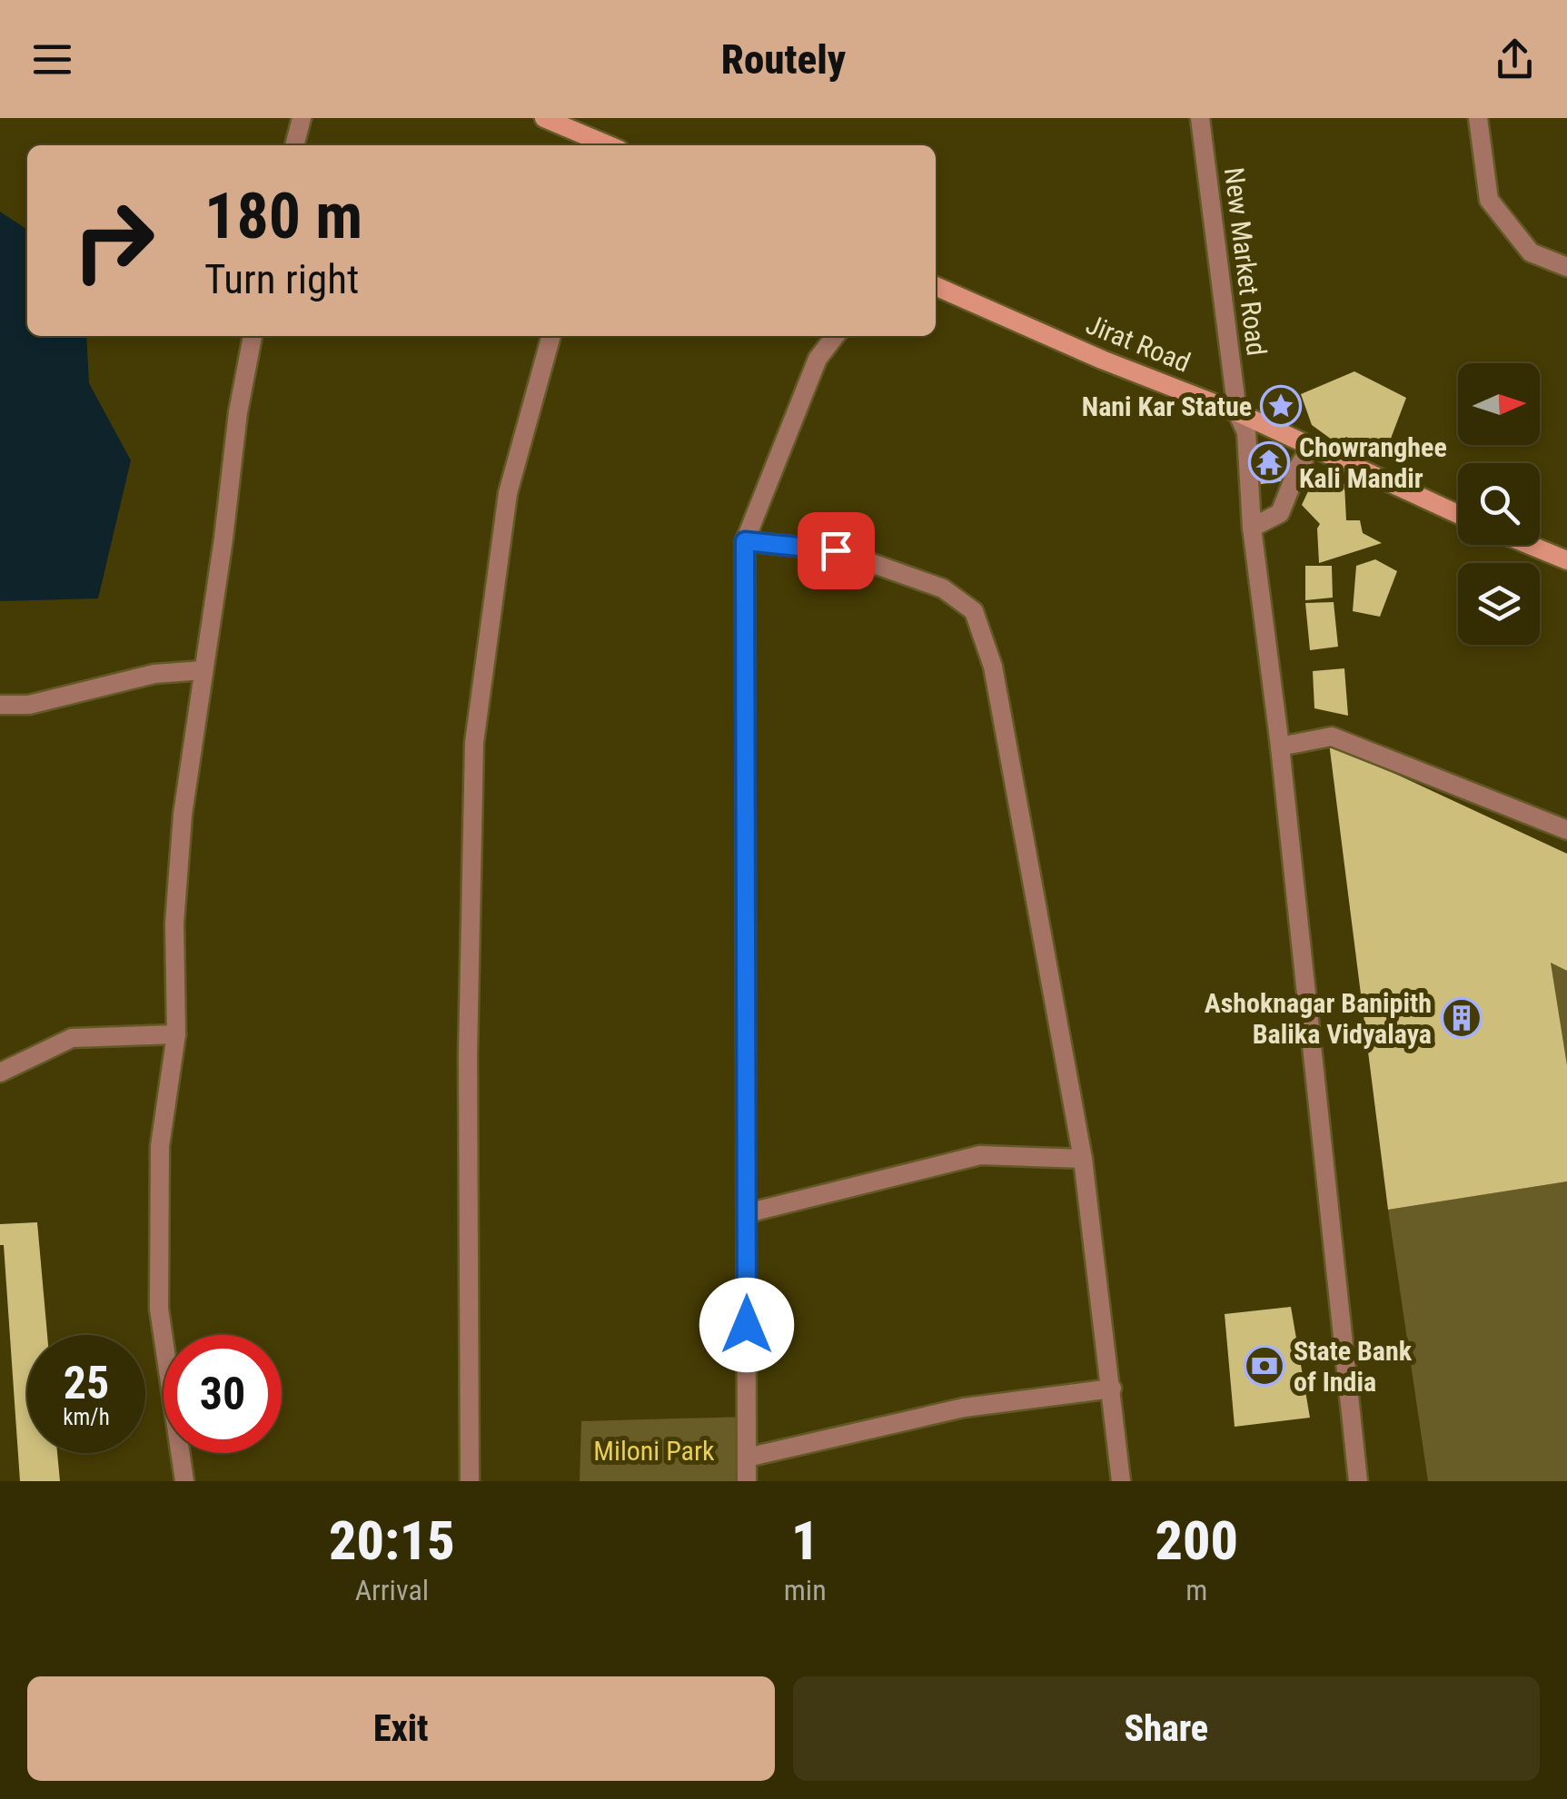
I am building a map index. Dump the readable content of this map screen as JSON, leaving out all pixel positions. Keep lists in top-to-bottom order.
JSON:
{
  "streets": {
    "main road": ["Jirat Road"],
    "street": ["New Market Road"]
  },
  "crossings": [
    ["New Market Road", "Jirat Road"]
  ],
  "parks": ["Miloni Park"],
  "places": {
    "place": ["Nani Kar Statue"],
    "temple": ["Chowranghee Kali Mandir"],
    "building": ["Ashoknagar Banipith Balika Vidyalaya"],
    "bank": ["State Bank of India"]
  },
  "north": "right",
  "page": {
    "header": "Routely",
    "turn": ["180 m", "Turn right"],
    "speed": "25 km/h",
    "limit": "30",
    "eta": [
      "20:15",
      "Arrival",
      "1",
      "min",
      "200",
      "m"
    ],
    "buttons": ["Exit", "Share"]
  }
}
